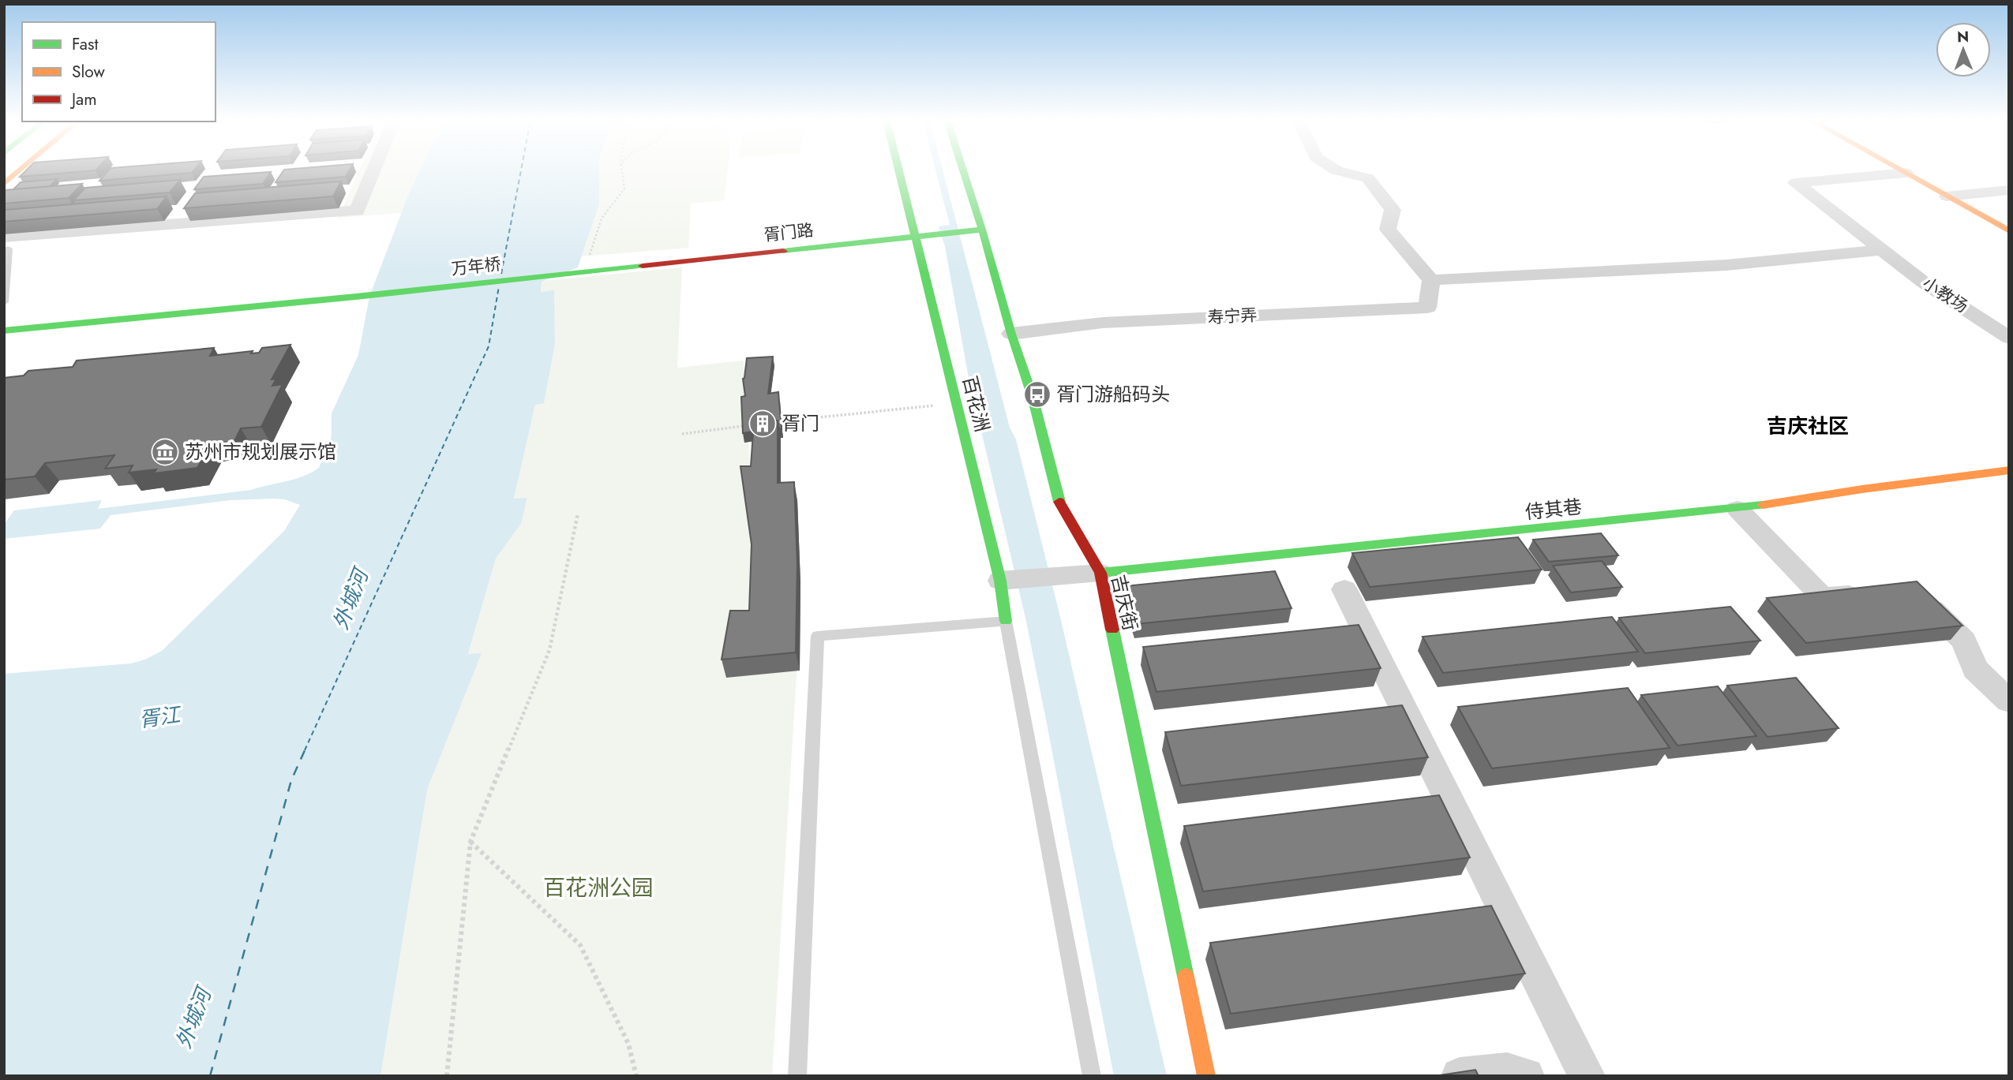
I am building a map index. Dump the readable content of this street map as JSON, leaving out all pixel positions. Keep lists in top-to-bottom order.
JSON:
{
  "streets": {
    "street": [
      "胥门路",
      "万年桥",
      "小教场",
      "寿宁弄",
      "百花洲",
      "侍其巷",
      "吉庆街"
    ]
  },
  "crossings": [
    ["胥门路", "万年桥"],
    ["胥门路", "百花洲"],
    ["胥门路", "吉庆街"],
    ["寿宁弄", "吉庆街"],
    ["侍其巷", "吉庆街"]
  ],
  "districts": ["吉庆社区"],
  "water": ["外城河", "胥江"],
  "parks": ["百花洲公园"],
  "places": {
    "bus stop": ["胥门游船码头"],
    "building": ["胥门"],
    "museum": ["苏州市规划展示馆"]
  },
  "legend": ["Fast", "Slow", "Jam"],
  "north": "top"
}
